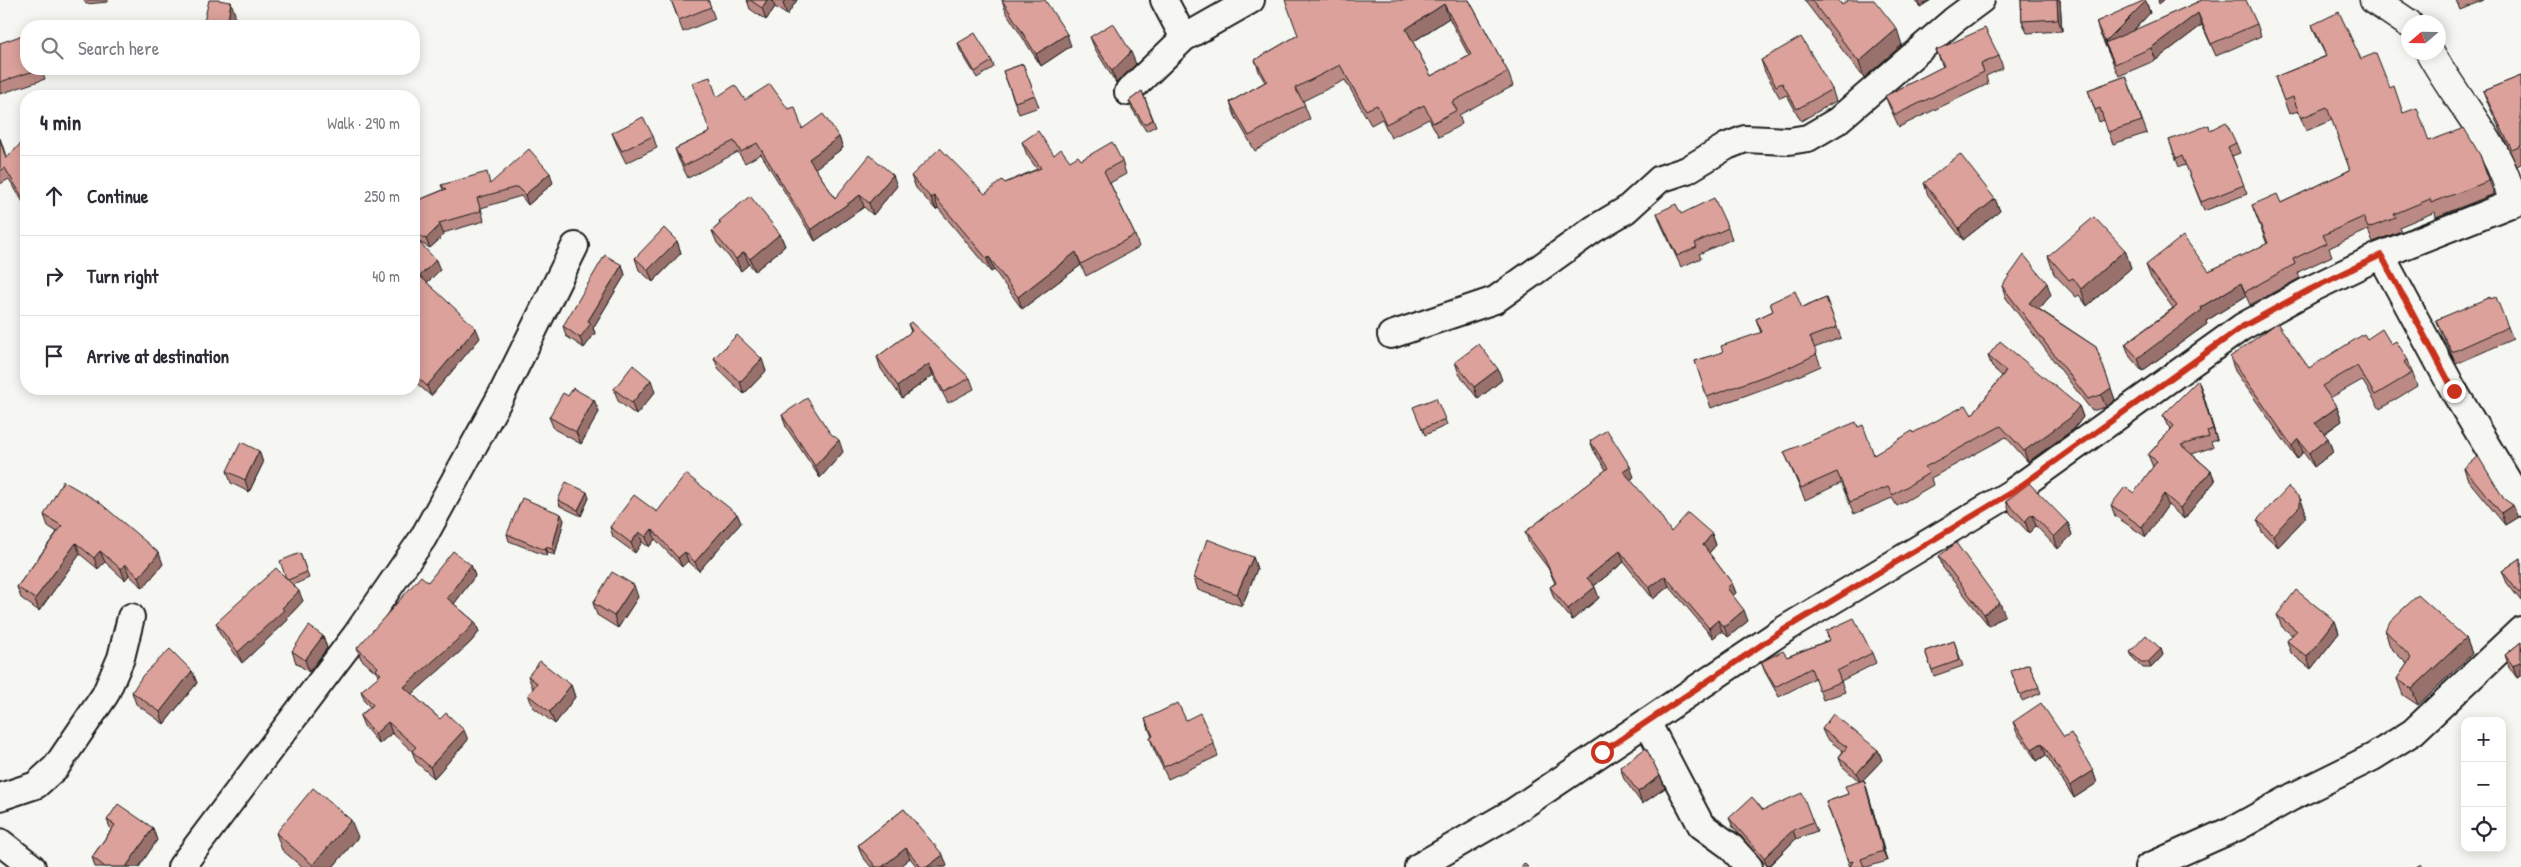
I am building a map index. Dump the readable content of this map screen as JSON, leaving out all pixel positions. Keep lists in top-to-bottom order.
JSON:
{
  "north": "left",
  "page": {
    "search": "Search here",
    "heading": ["4 min", "Walk · 290 m"],
    "list": [
      ["Continue", "250 m"],
      ["Turn right", "40 m"],
      "Arrive at destination"
    ],
    "map_buttons": ["+", "−"]
  }
}
